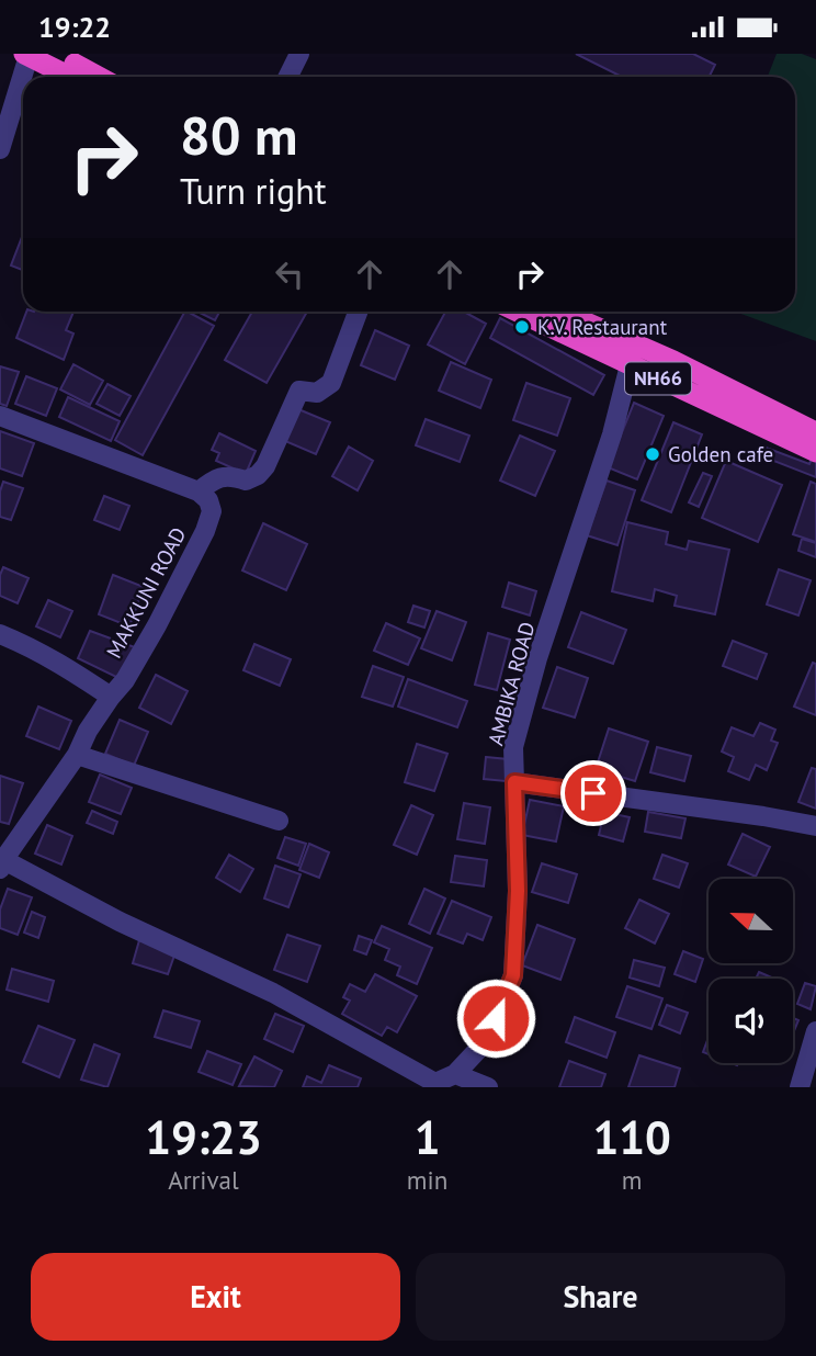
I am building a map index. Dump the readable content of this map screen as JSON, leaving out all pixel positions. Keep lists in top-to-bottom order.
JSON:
{
  "streets": {
    "highway": ["NH66"],
    "street": ["MAKKUNI ROAD", "AMBIKA ROAD"]
  },
  "crossings": [
    ["NH66", "AMBIKA ROAD"]
  ],
  "places": ["K.V. Restaurant", "Golden cafe"],
  "north": "left",
  "page": {
    "status": "19:22",
    "turn": ["80 m", "Turn right"],
    "eta": [
      "19:23",
      "Arrival",
      "1",
      "min",
      "110",
      "m"
    ],
    "buttons": ["Exit", "Share"]
  }
}
